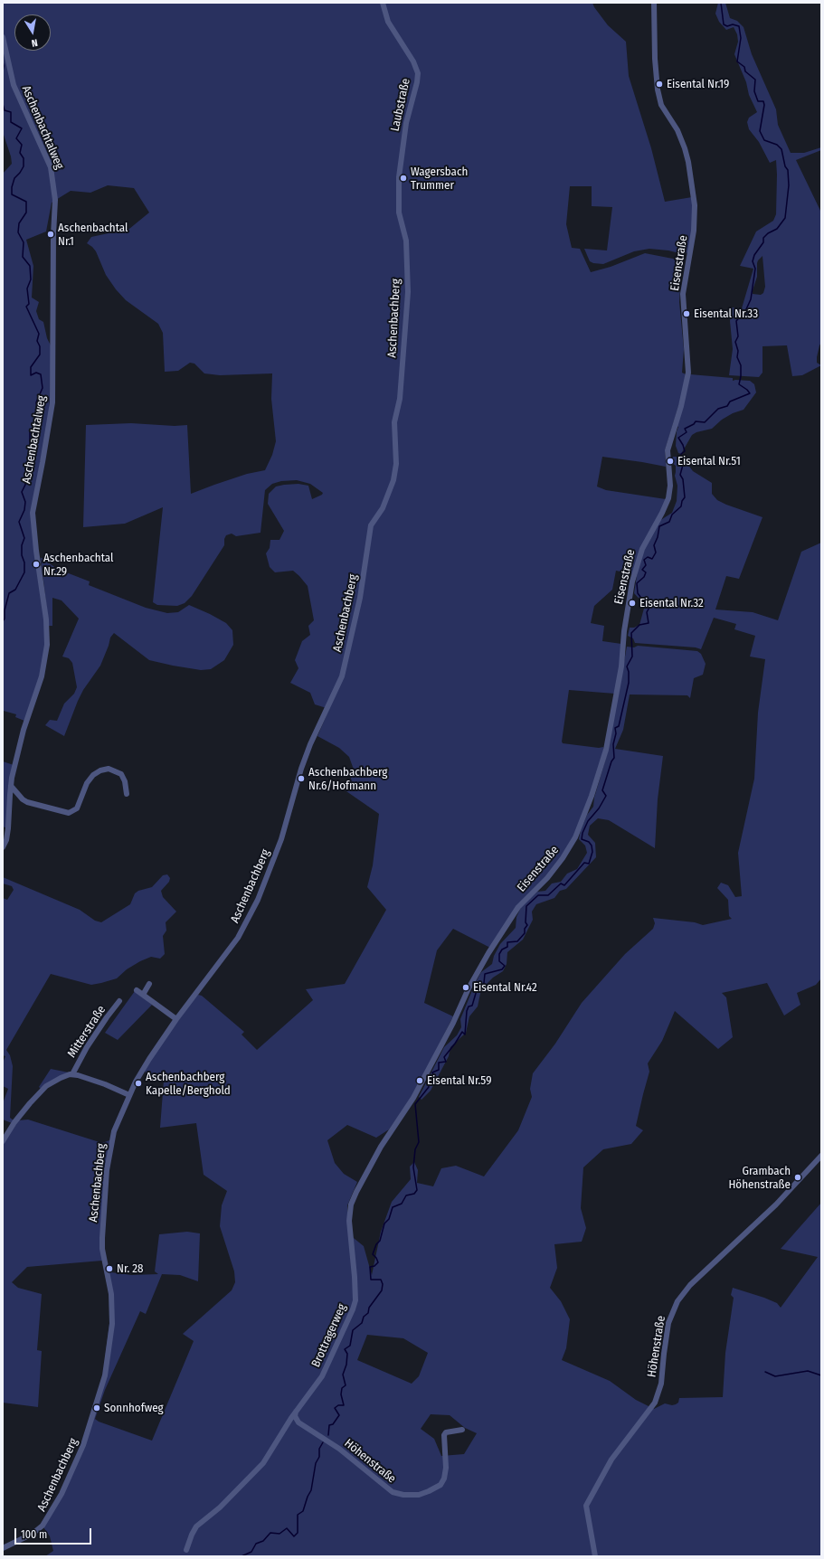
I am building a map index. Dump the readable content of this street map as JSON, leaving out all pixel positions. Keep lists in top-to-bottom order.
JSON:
{
  "streets": {
    "street": [
      "Laubstraße",
      "Aschenbachtalweg",
      "Eisenstraße",
      "Aschenbachberg",
      "Mitterstraße",
      "Brottragerweg",
      "Höhenstraße"
    ]
  },
  "crossings": [
    ["Laubstraße", "Aschenbachberg"],
    ["Eisenstraße", "Brottragerweg"],
    ["Aschenbachberg", "Mitterstraße"],
    ["Brottragerweg", "Höhenstraße"]
  ],
  "places": [
    "Eisental Nr.19",
    "Wagersbach Trummer",
    "Aschenbachtal Nr.1",
    "Eisental Nr.33",
    "Eisental Nr.51",
    "Aschenbachtal Nr.29",
    "Eisental Nr.32",
    "Aschenbachberg Nr.6/Hofmann",
    "Eisental Nr.42",
    "Eisental Nr.59",
    "Aschenbachberg Kapelle/Berghold",
    "Grambach Höhenstraße",
    "Nr. 28",
    "Sonnhofweg"
  ],
  "scale_bar": "100 m",
  "north": "bottom"
}
